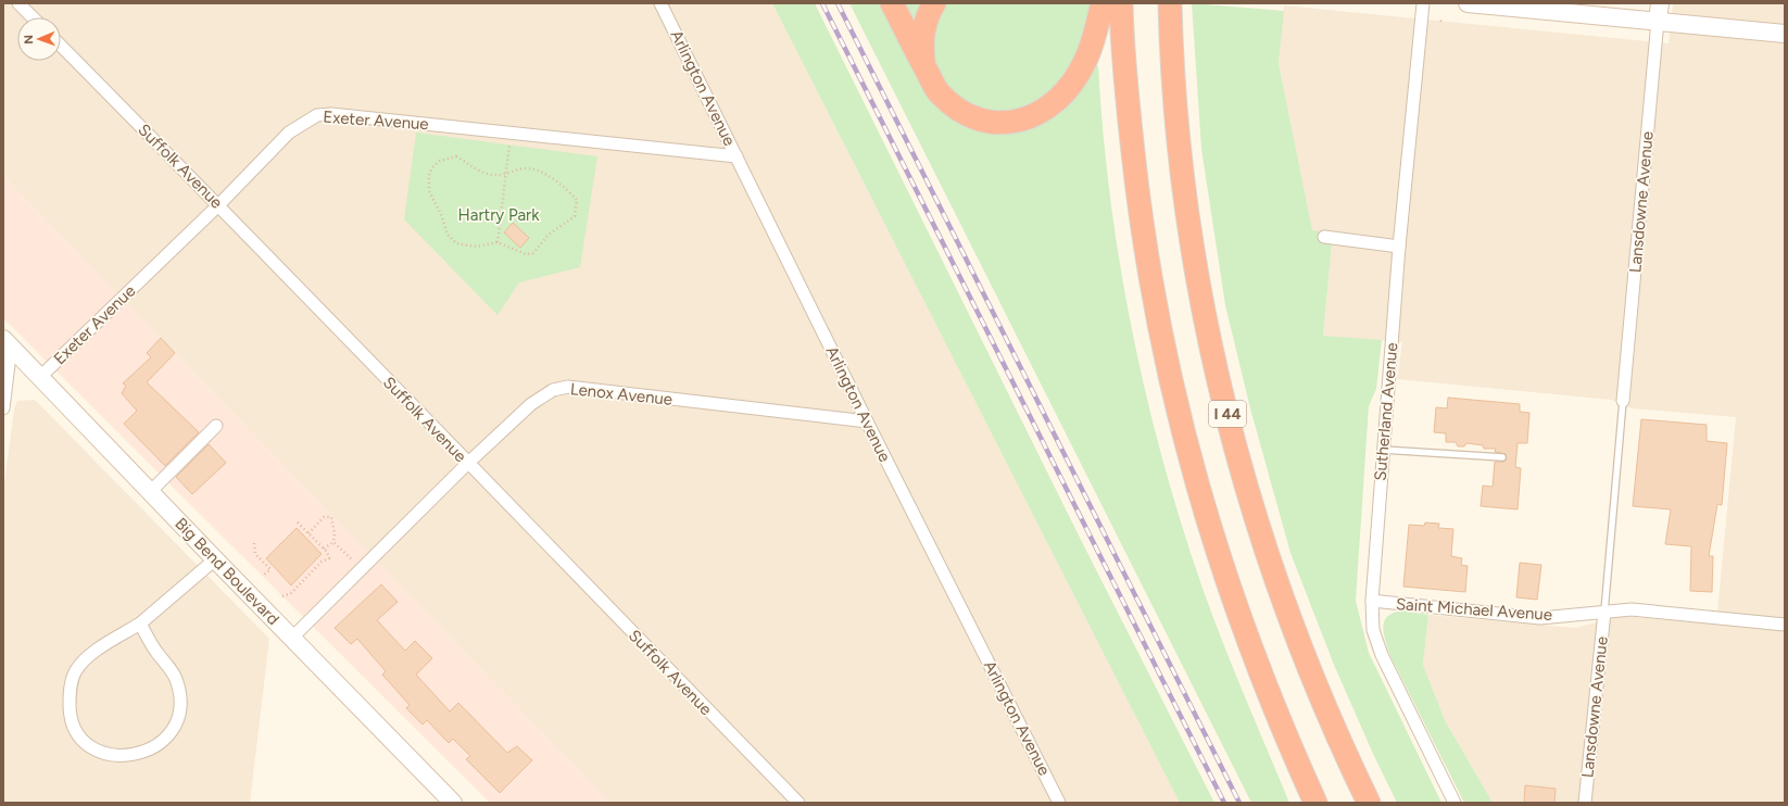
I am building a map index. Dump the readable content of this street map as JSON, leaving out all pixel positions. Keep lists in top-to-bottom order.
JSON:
{
  "streets": {
    "highway": ["I 44"],
    "main road": ["Lansdowne Avenue", "Big Bend Boulevard"],
    "street": [
      "Arlington Avenue",
      "Exeter Avenue",
      "Suffolk Avenue",
      "Lenox Avenue",
      "Sutherland Avenue",
      "Saint Michael Avenue"
    ]
  },
  "crossings": [
    ["Arlington Avenue", "Exeter Avenue"],
    ["Arlington Avenue", "Lenox Avenue"],
    ["Exeter Avenue", "Suffolk Avenue"],
    ["Exeter Avenue", "Big Bend Boulevard"],
    ["Suffolk Avenue", "Lenox Avenue"],
    ["Lansdowne Avenue", "Saint Michael Avenue"],
    ["Lenox Avenue", "Big Bend Boulevard"],
    ["Sutherland Avenue", "Saint Michael Avenue"]
  ],
  "parks": ["Hartry Park"],
  "north": "left"
}
